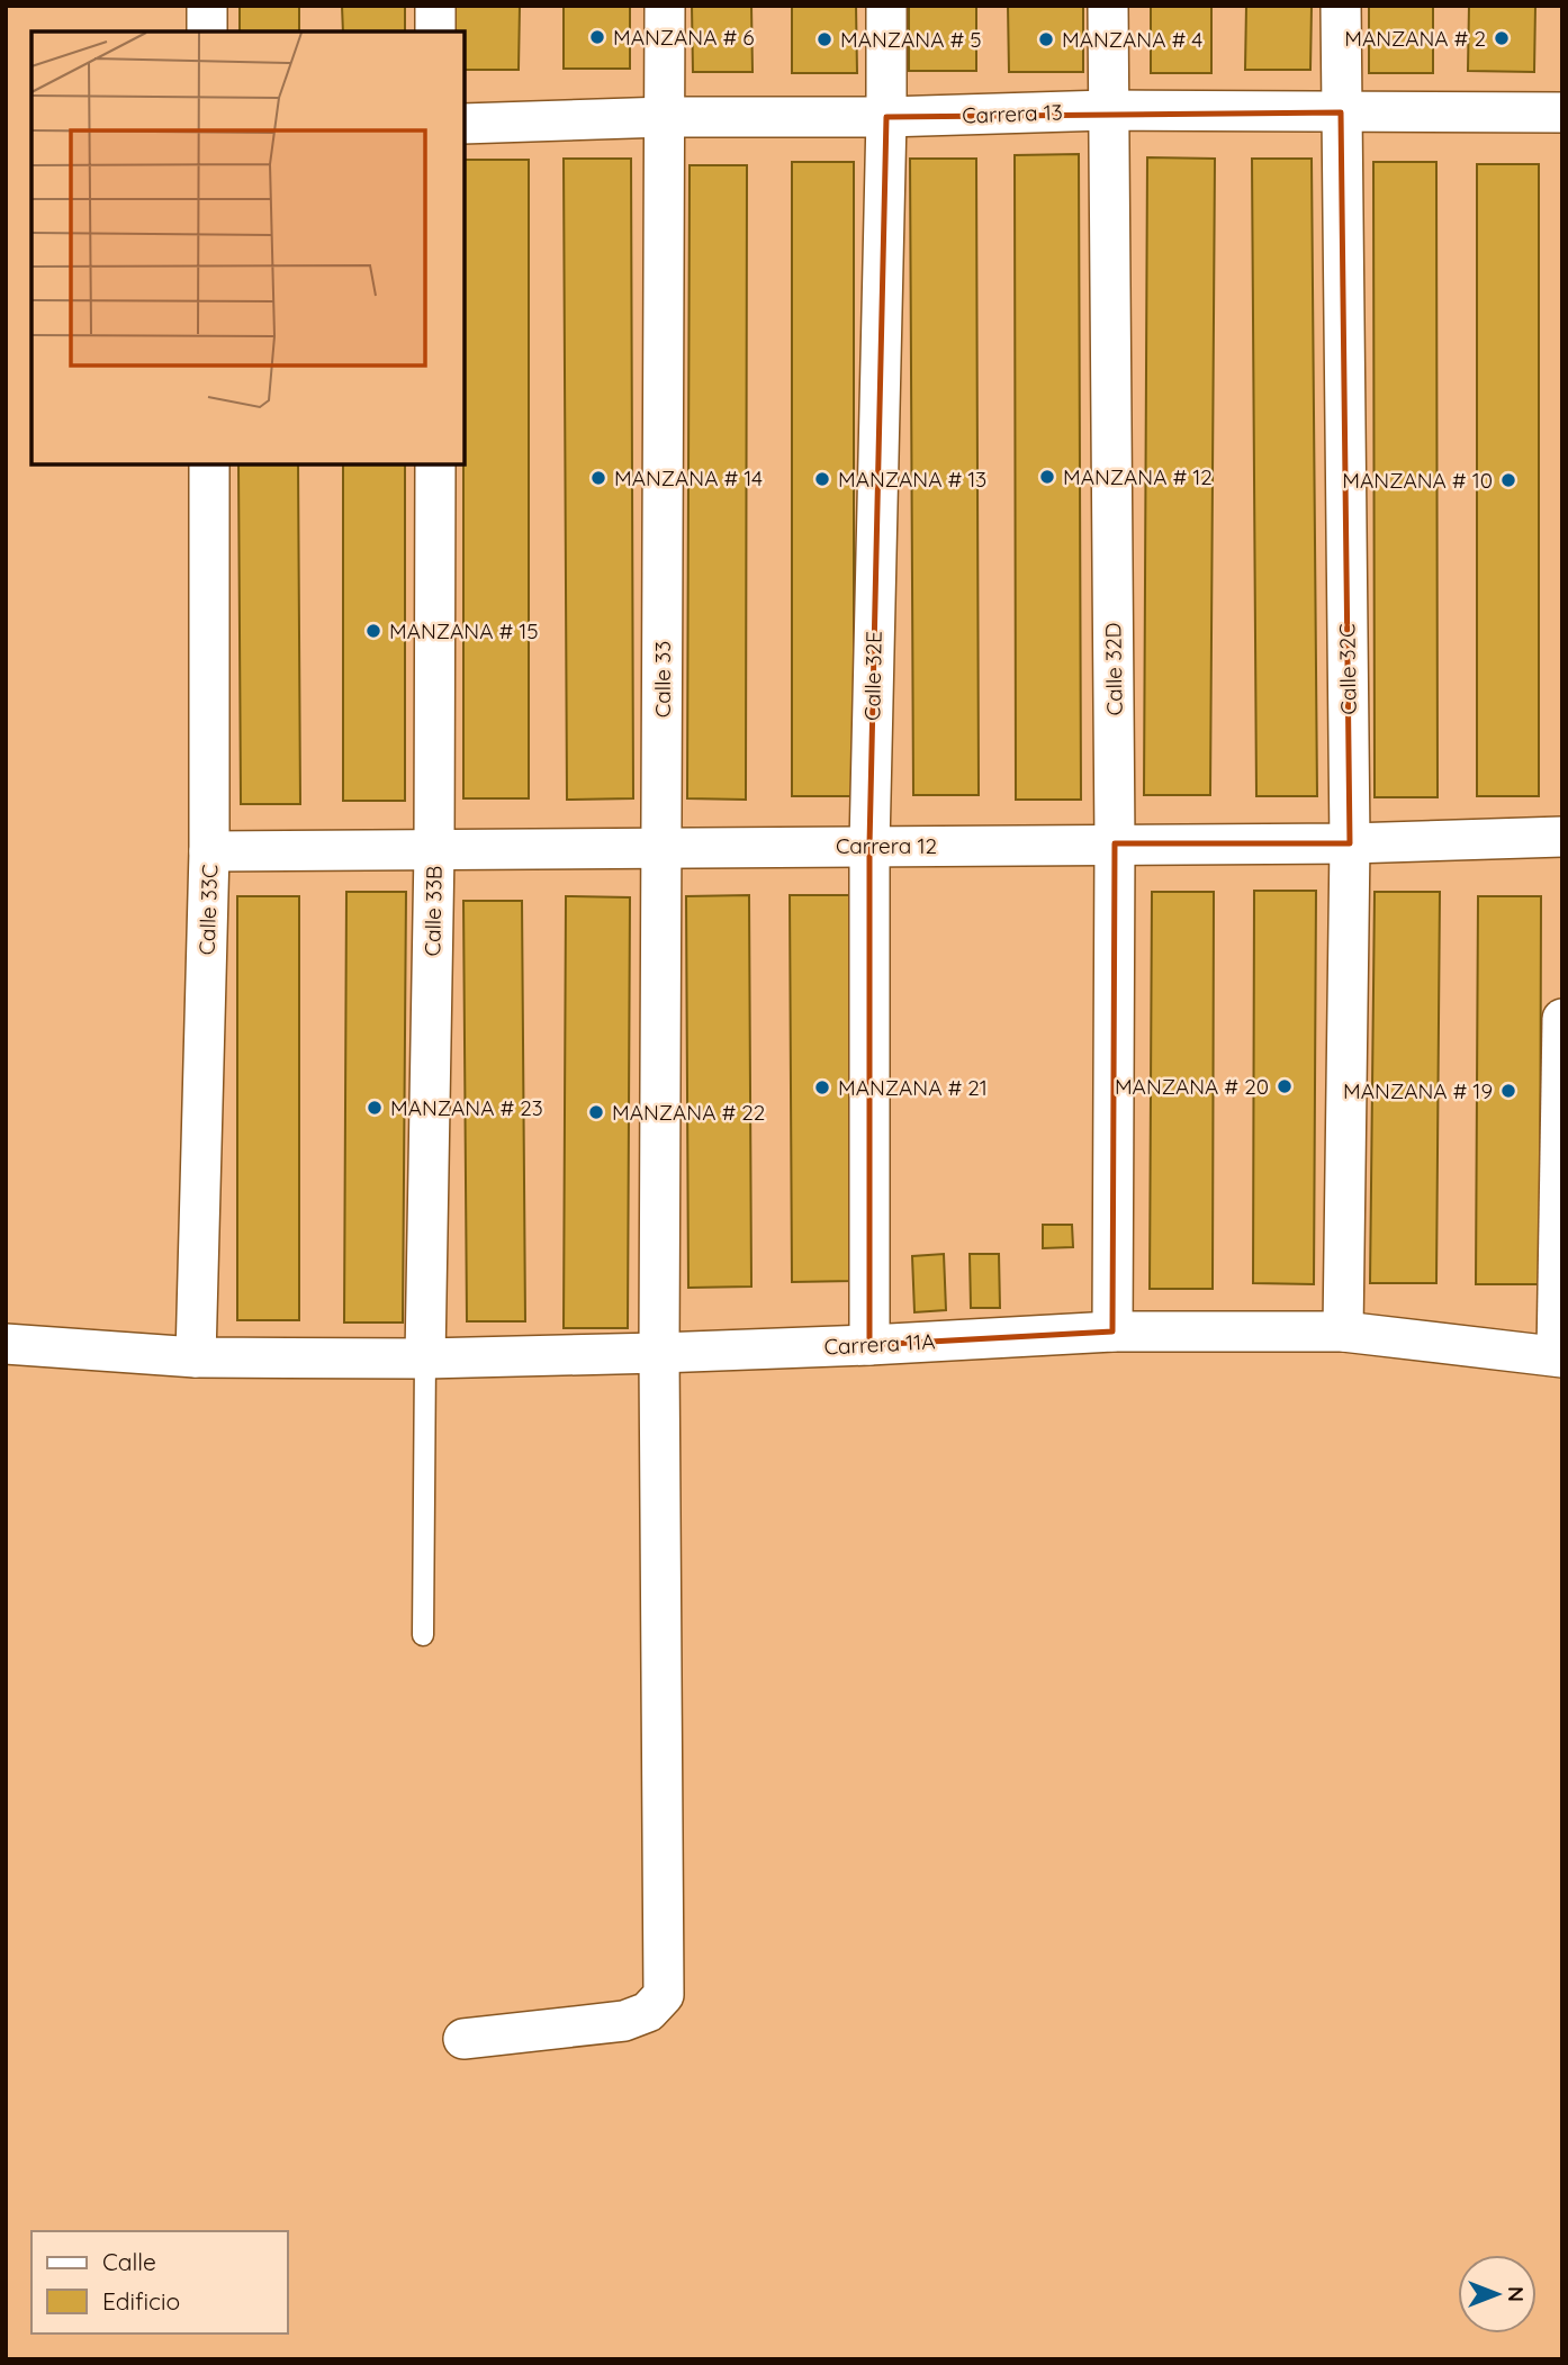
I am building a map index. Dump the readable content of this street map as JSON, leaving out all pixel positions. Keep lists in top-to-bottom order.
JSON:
{
  "streets": {
    "street": [
      "Carrera 13",
      "Calle 32D",
      "Calle 32C",
      "Calle 32E",
      "Calle 33",
      "Carrera 12",
      "Calle 33C",
      "Calle 33B",
      "Carrera 11A"
    ]
  },
  "crossings": [
    ["Carrera 13", "Calle 32D"],
    ["Carrera 13", "Calle 32C"],
    ["Carrera 13", "Calle 32E"],
    ["Carrera 13", "Calle 33"],
    ["Calle 32D", "Carrera 12"],
    ["Calle 32D", "Carrera 11A"],
    ["Calle 32C", "Carrera 12"],
    ["Calle 32C", "Carrera 11A"],
    ["Calle 32E", "Carrera 12"],
    ["Calle 32E", "Carrera 11A"],
    ["Calle 33", "Carrera 12"],
    ["Calle 33", "Carrera 11A"],
    ["Carrera 12", "Calle 33C"],
    ["Carrera 12", "Calle 33B"],
    ["Calle 33C", "Carrera 11A"],
    ["Calle 33B", "Carrera 11A"]
  ],
  "places": [
    "MANZANA # 6",
    "MANZANA # 2",
    "MANZANA # 5",
    "MANZANA # 4",
    "MANZANA # 12",
    "MANZANA # 14",
    "MANZANA # 13",
    "MANZANA # 10",
    "MANZANA # 15",
    "MANZANA # 20",
    "MANZANA # 21",
    "MANZANA # 19",
    "MANZANA # 23",
    "MANZANA # 22"
  ],
  "legend": ["Calle", "Edificio"],
  "north": "right"
}
